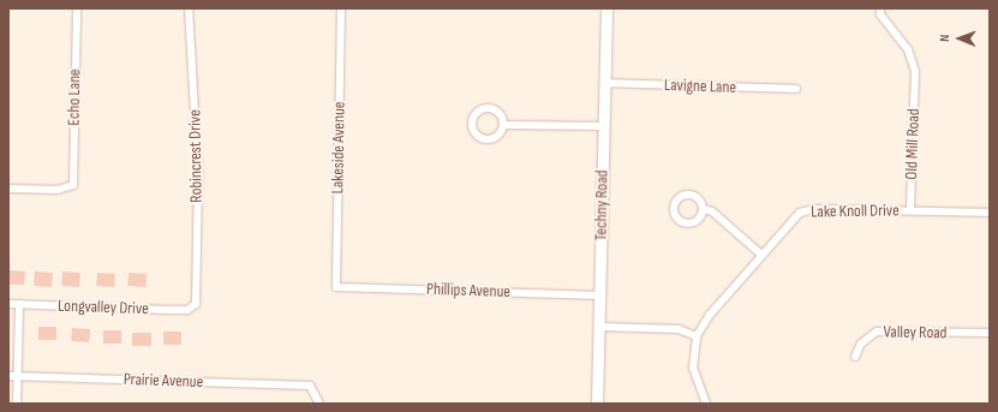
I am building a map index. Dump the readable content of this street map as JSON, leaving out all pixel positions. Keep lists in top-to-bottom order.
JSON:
{
  "streets": {
    "main road": ["Techny Road"],
    "street": [
      "Lavigne Lane",
      "Echo Lane",
      "Old Mill Road",
      "Lakeside Avenue",
      "Robincrest Drive",
      "Lake Knoll Drive",
      "Phillips Avenue",
      "Longvalley Drive",
      "Valley Road",
      "Prairie Avenue"
    ]
  },
  "crossings": [
    ["Lavigne Lane", "Techny Road"],
    ["Old Mill Road", "Lake Knoll Drive"],
    ["Lakeside Avenue", "Phillips Avenue"],
    ["Robincrest Drive", "Longvalley Drive"],
    ["Techny Road", "Phillips Avenue"]
  ],
  "north": "left"
}
